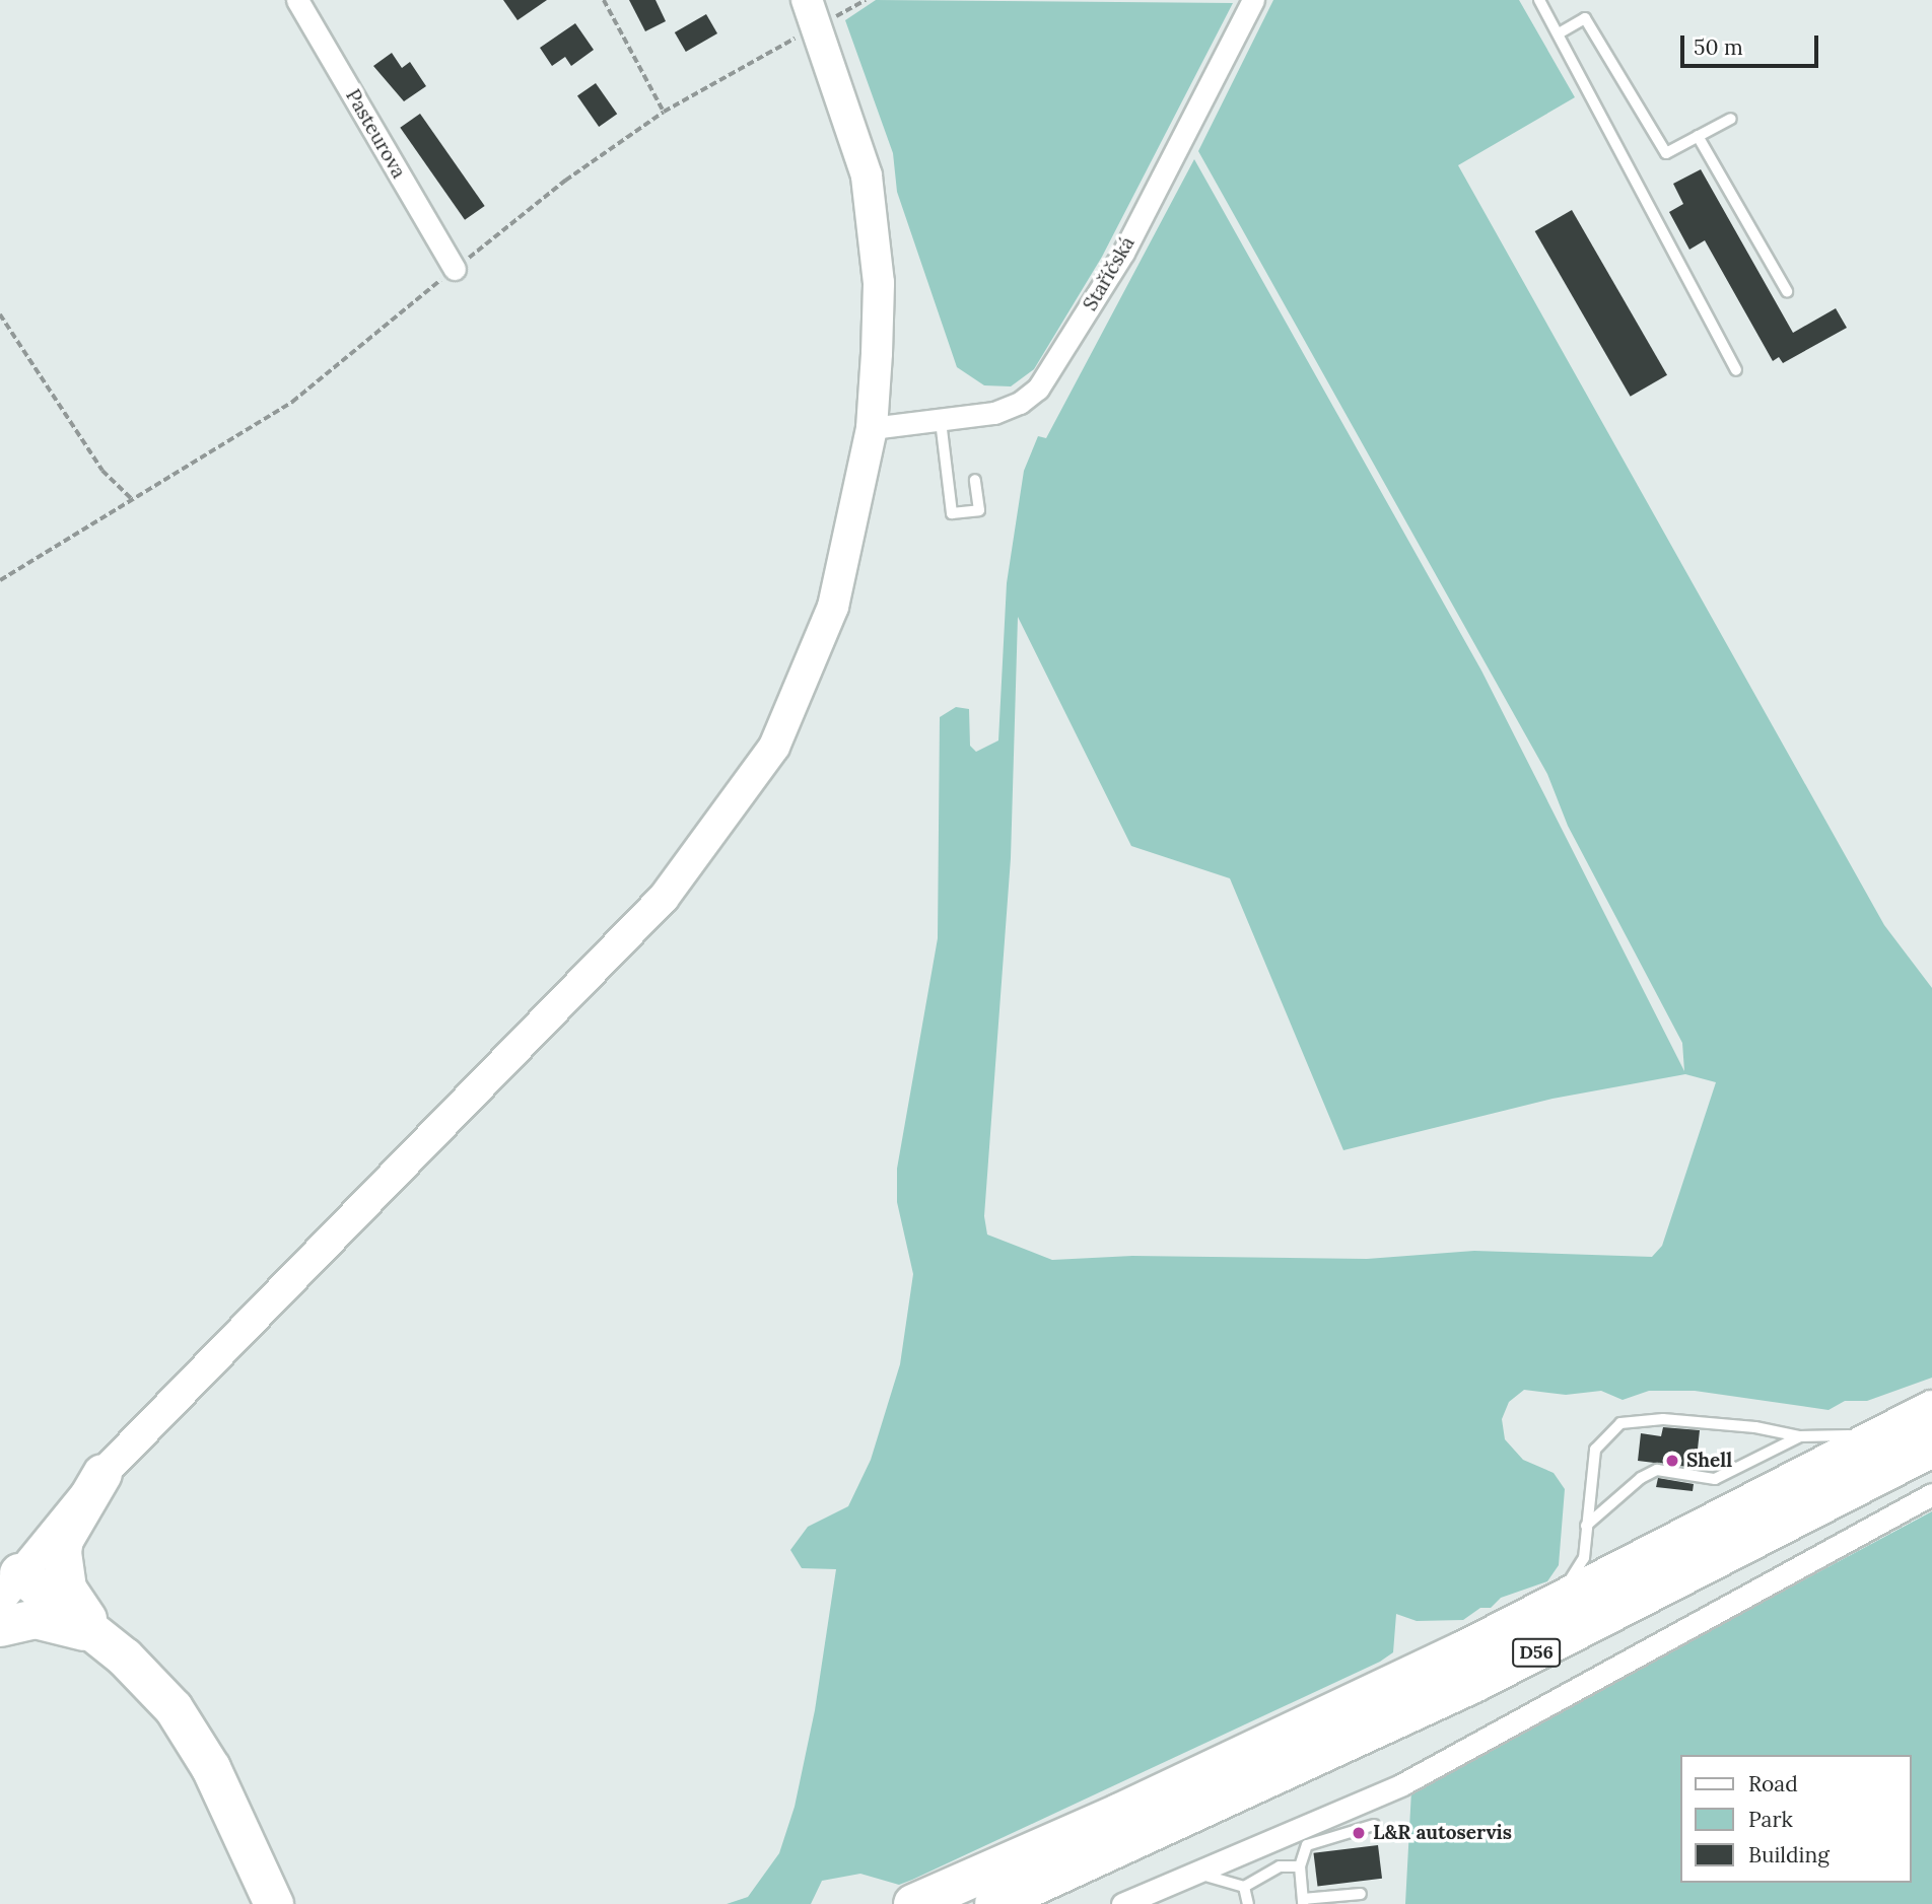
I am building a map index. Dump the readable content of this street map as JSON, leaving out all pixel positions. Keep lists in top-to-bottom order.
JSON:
{
  "streets": {
    "highway": ["D56"],
    "street": ["Pasteurova", "Staříčská"]
  },
  "places": ["Shell", "L&R autoservis"],
  "legend": ["Road", "Park", "Building"],
  "scale_bar": "50 m"
}
